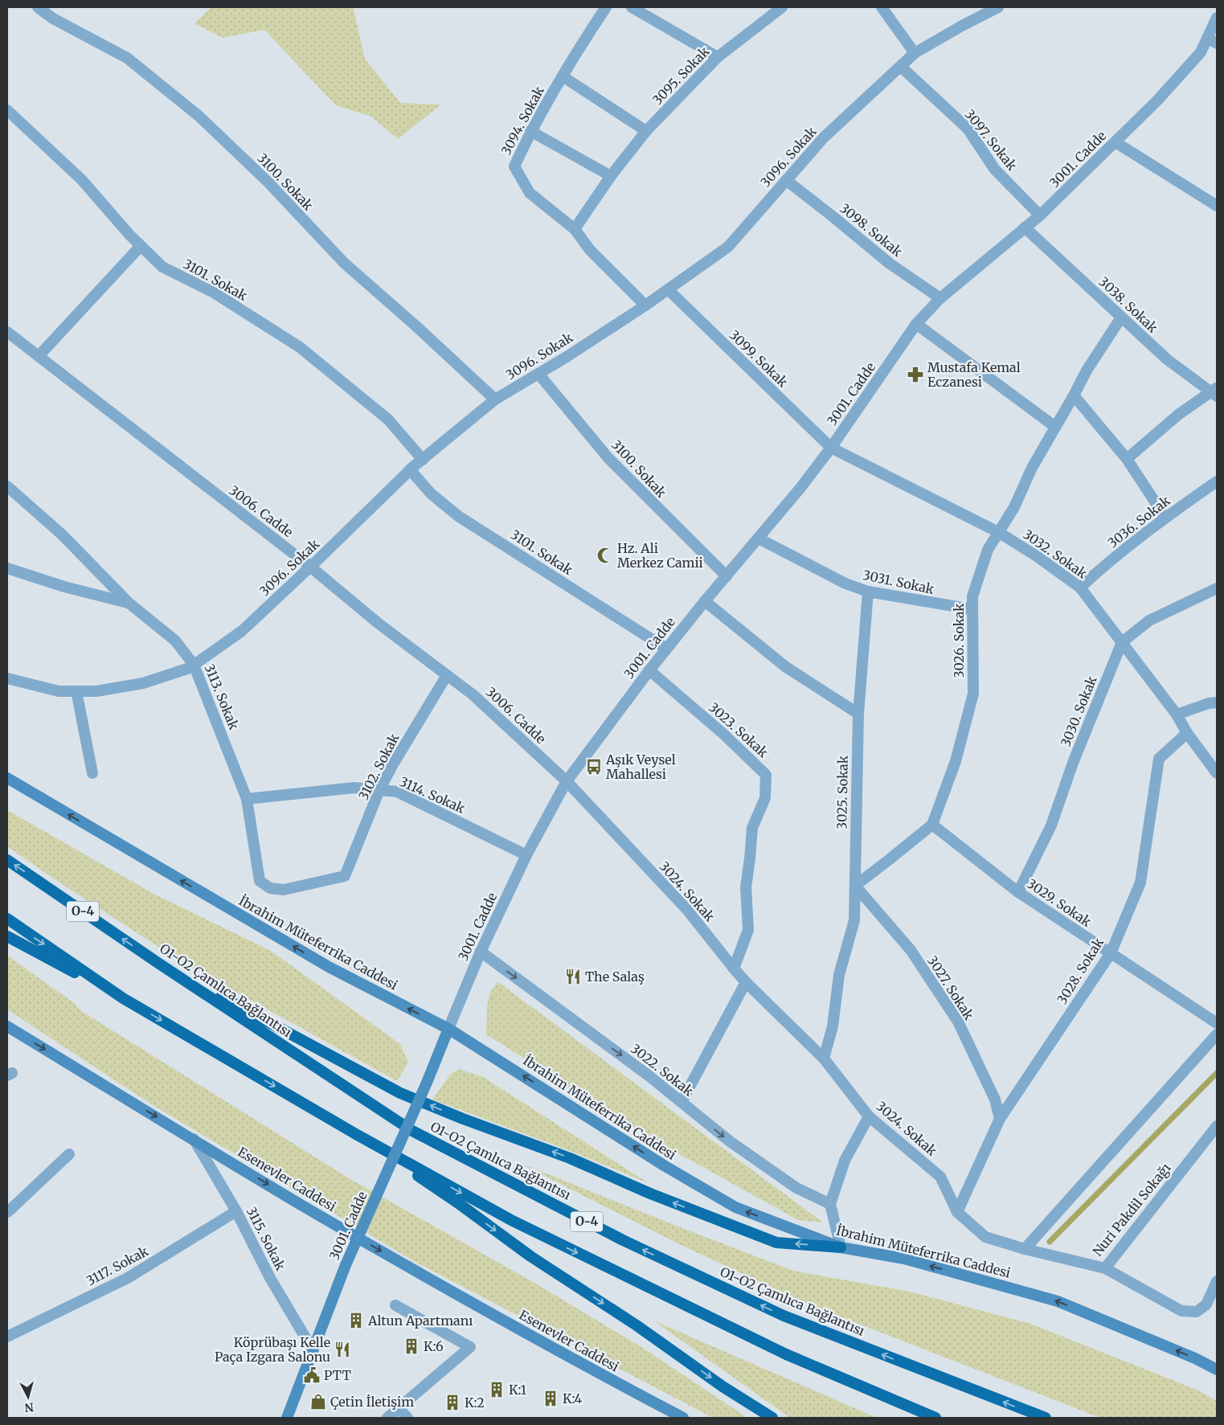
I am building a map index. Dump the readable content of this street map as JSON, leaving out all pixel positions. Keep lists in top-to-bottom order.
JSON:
{
  "streets": {
    "highway": ["O-4", "O1-O2 Çamlıca Bağlantısı"],
    "main road": ["3001. Cadde", "İbrahim Müteferrika Caddesi", "Esenevler Caddesi"],
    "street": [
      "3095. Sokak",
      "3094. Sokak",
      "3097. Sokak",
      "3096. Sokak",
      "3100. Sokak",
      "3098. Sokak",
      "3101. Sokak",
      "3038. Sokak",
      "3099. Sokak",
      "3006. Cadde",
      "3036. Sokak",
      "3032. Sokak",
      "3031. Sokak",
      "3026. Sokak",
      "3113. Sokak",
      "3030. Sokak",
      "3023. Sokak",
      "3102. Sokak",
      "3025. Sokak",
      "3114. Sokak",
      "3024. Sokak",
      "3029. Sokak",
      "3028. Sokak",
      "3027. Sokak",
      "3022. Sokak",
      "Nuri Pakdil Sokağı",
      "3115. Sokak",
      "3117. Sokak"
    ]
  },
  "crossings": [
    ["3095. Sokak", "3094. Sokak"],
    ["3094. Sokak", "3096. Sokak"],
    ["3097. Sokak", "3096. Sokak"],
    ["3097. Sokak", "3001. Cadde"],
    ["3096. Sokak", "3100. Sokak"],
    ["3096. Sokak", "3098. Sokak"],
    ["3096. Sokak", "3101. Sokak"],
    ["3096. Sokak", "3099. Sokak"],
    ["3096. Sokak", "3006. Cadde"],
    ["3096. Sokak", "3113. Sokak"],
    ["3001. Cadde", "3100. Sokak"],
    ["3001. Cadde", "3098. Sokak"],
    ["3001. Cadde", "3101. Sokak"],
    ["3001. Cadde", "3038. Sokak"],
    ["3001. Cadde", "3099. Sokak"],
    ["3001. Cadde", "3006. Cadde"],
    ["3001. Cadde", "3032. Sokak"],
    ["3001. Cadde", "3031. Sokak"],
    ["3001. Cadde", "3023. Sokak"],
    ["3001. Cadde", "3114. Sokak"],
    ["3001. Cadde", "3024. Sokak"],
    ["3001. Cadde", "İbrahim Müteferrika Caddesi"],
    ["3001. Cadde", "3022. Sokak"],
    ["3001. Cadde", "3115. Sokak"],
    ["3038. Sokak", "3026. Sokak"],
    ["3099. Sokak", "3032. Sokak"],
    ["3006. Cadde", "3102. Sokak"],
    ["3006. Cadde", "3024. Sokak"],
    ["3036. Sokak", "3032. Sokak"],
    ["3032. Sokak", "3026. Sokak"],
    ["3032. Sokak", "3030. Sokak"],
    ["3032. Sokak", "3028. Sokak"],
    ["3031. Sokak", "3026. Sokak"],
    ["3031. Sokak", "3025. Sokak"],
    ["3026. Sokak", "3029. Sokak"],
    ["3113. Sokak", "3102. Sokak"],
    ["3113. Sokak", "3114. Sokak"],
    ["3030. Sokak", "3029. Sokak"],
    ["3023. Sokak", "3024. Sokak"],
    ["3102. Sokak", "3114. Sokak"],
    ["3025. Sokak", "3024. Sokak"],
    ["3025. Sokak", "3027. Sokak"],
    ["3024. Sokak", "3028. Sokak"],
    ["3024. Sokak", "Nuri Pakdil Sokağı"],
    ["3029. Sokak", "3028. Sokak"],
    ["3028. Sokak", "3027. Sokak"],
    ["Esenevler Caddesi", "3115. Sokak"],
    ["3115. Sokak", "3117. Sokak"]
  ],
  "one_way": ["İbrahim Müteferrika Caddesi", "3022. Sokak", "Esenevler Caddesi"],
  "places": {
    "pharmacy": ["Mustafa Kemal Eczanesi"],
    "mosque": ["Hz. Ali Merkez Camii"],
    "bus stop": ["Aşık Veysel Mahallesi"],
    "restaurant": ["The Salaş", "Köprübaşı Kelle Paça Izgara Salonu"],
    "building": [
      "Altun Apartmanı",
      "K:6",
      "K:1",
      "K:4",
      "K:2"
    ],
    "public building": ["PTT"],
    "shop": ["Çetin İletişim"]
  },
  "north": "bottom"
}
